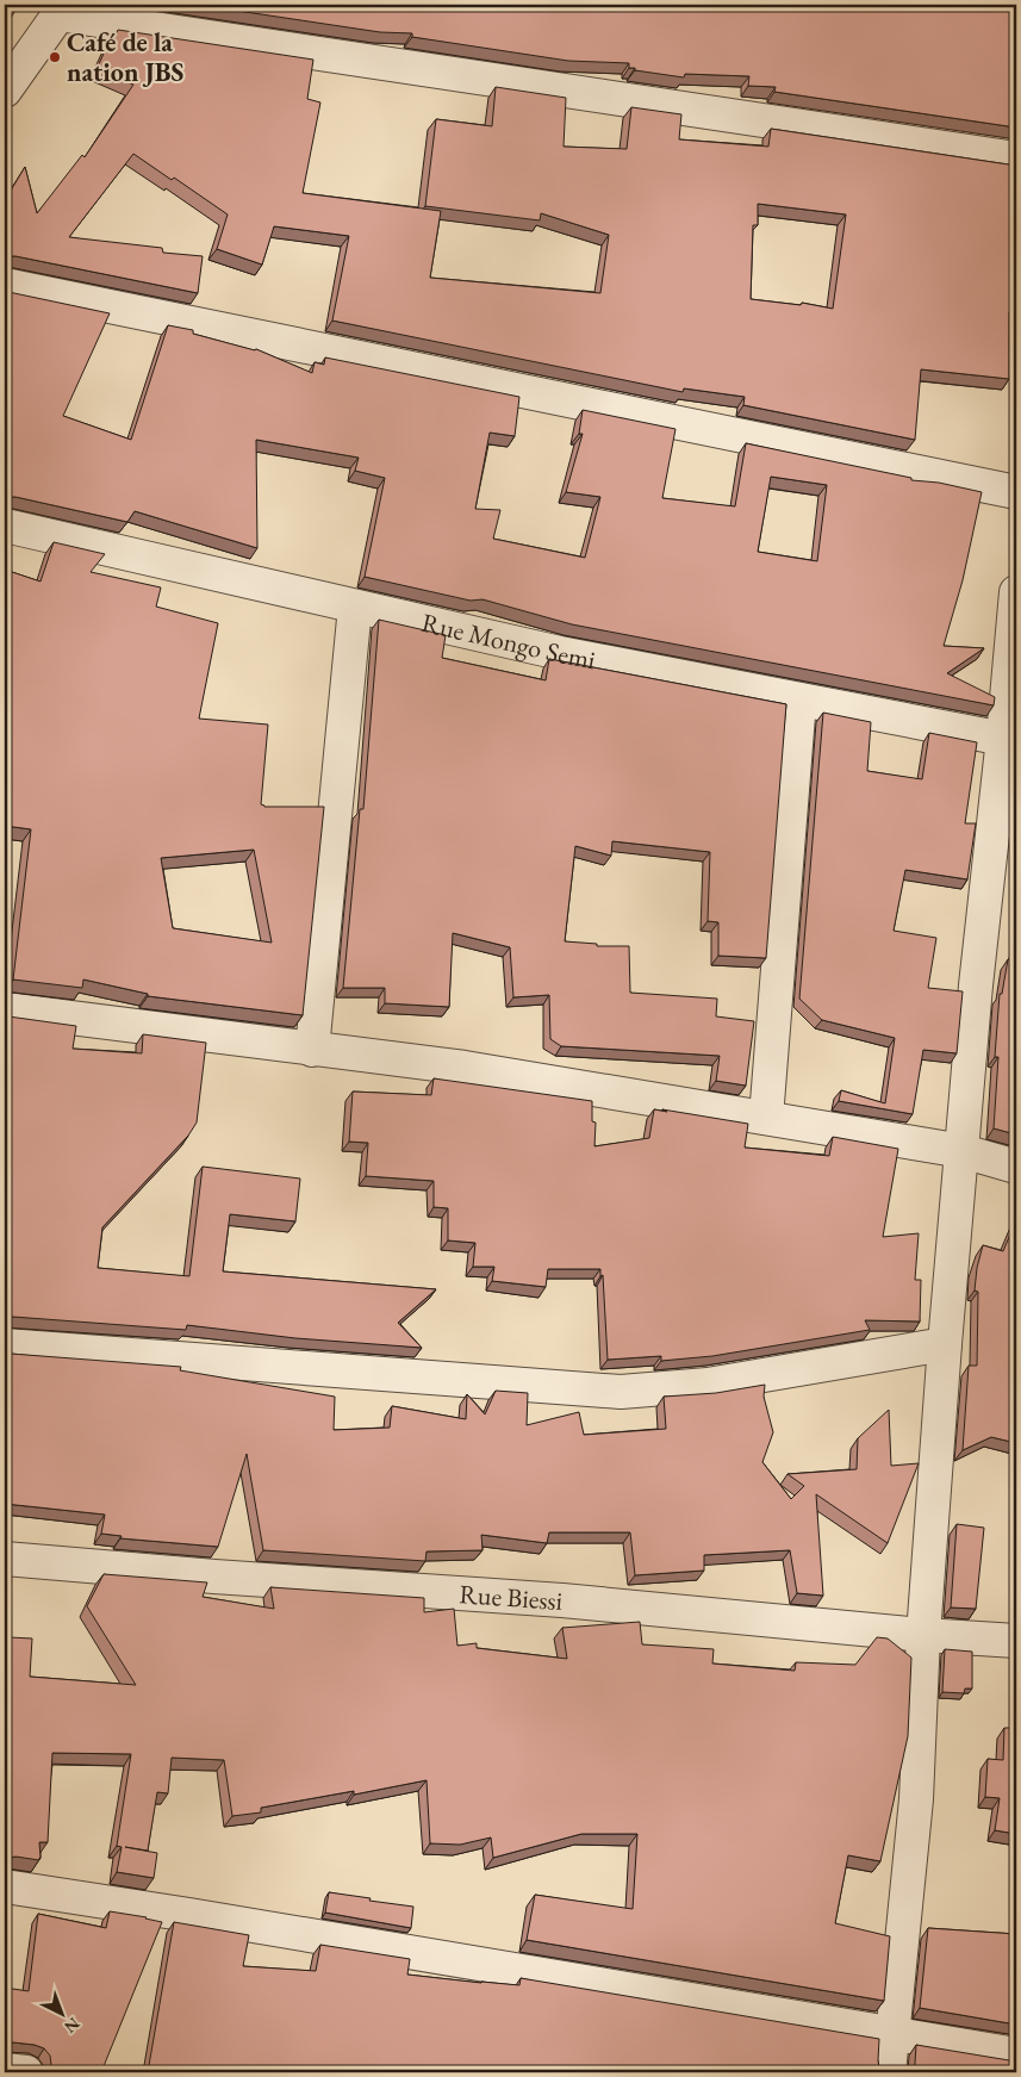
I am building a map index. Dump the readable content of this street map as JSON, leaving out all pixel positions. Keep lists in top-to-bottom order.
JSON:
{
  "streets": {
    "street": ["Rue Mongo Semi", "Rue Biessi"]
  },
  "places": ["Café de la nation JBS"],
  "north": "bottom right"
}
